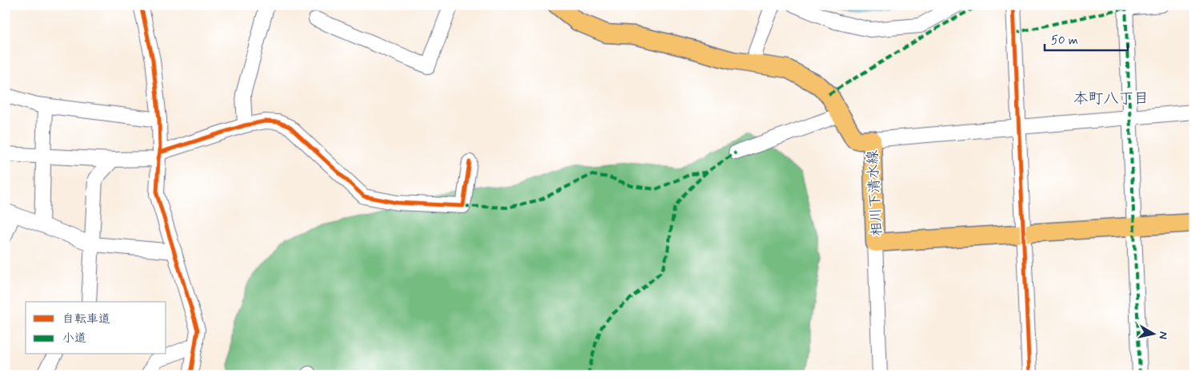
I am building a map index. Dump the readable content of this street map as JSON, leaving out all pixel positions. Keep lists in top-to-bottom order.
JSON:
{
  "streets": {
    "main road": ["相川下清水線"]
  },
  "districts": ["本町八丁目"],
  "legend": ["自転車道", "小道"],
  "scale_bar": "50 m",
  "north": "right"
}
